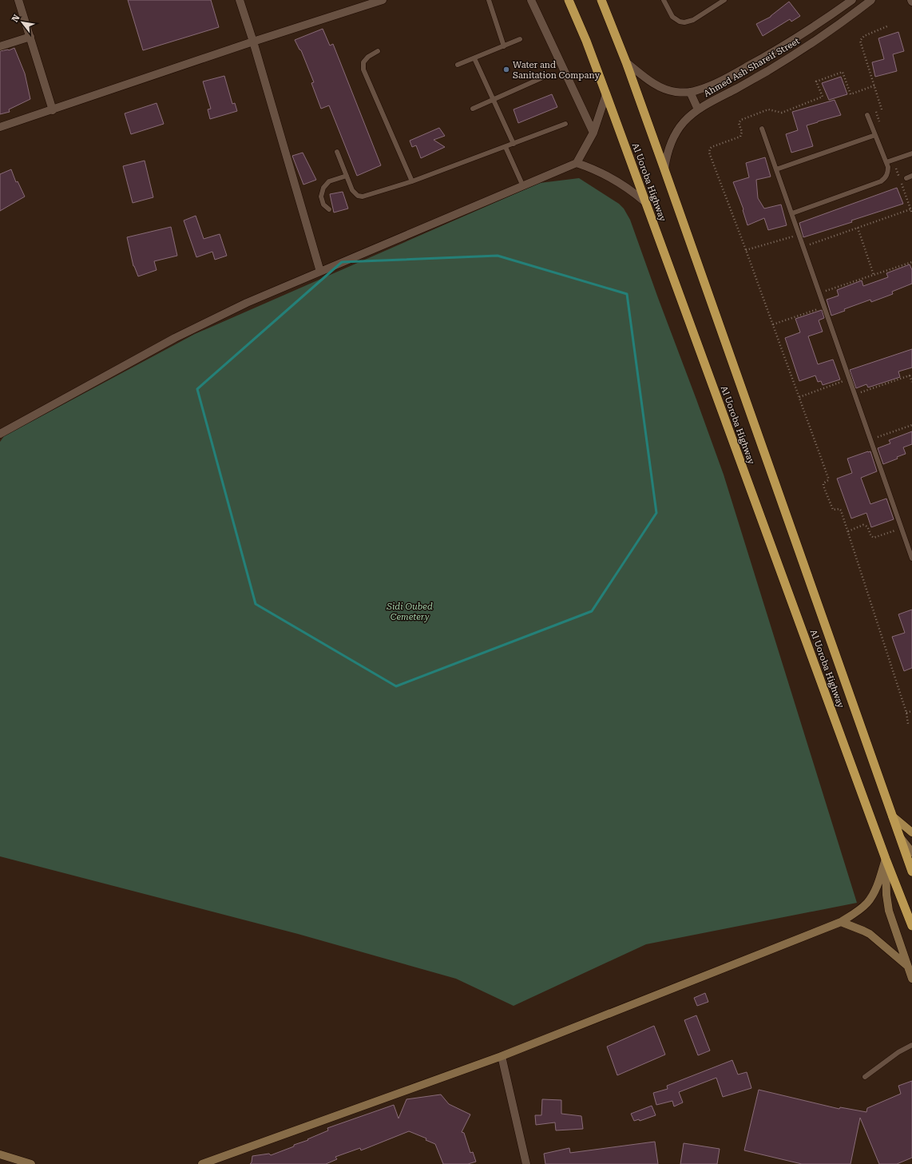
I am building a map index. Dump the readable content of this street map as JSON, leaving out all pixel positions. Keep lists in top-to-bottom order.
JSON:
{
  "streets": {
    "highway": ["Al Uoroba Highway"],
    "street": ["Ahmed Ash Shareif Street"]
  },
  "crossings": [
    ["Ahmed Ash Shareif Street", "Al Uoroba Highway"]
  ],
  "parks": ["Sidi Oubed Cemetery"],
  "places": ["Water and Sanitation Company"],
  "north": "top left"
}
